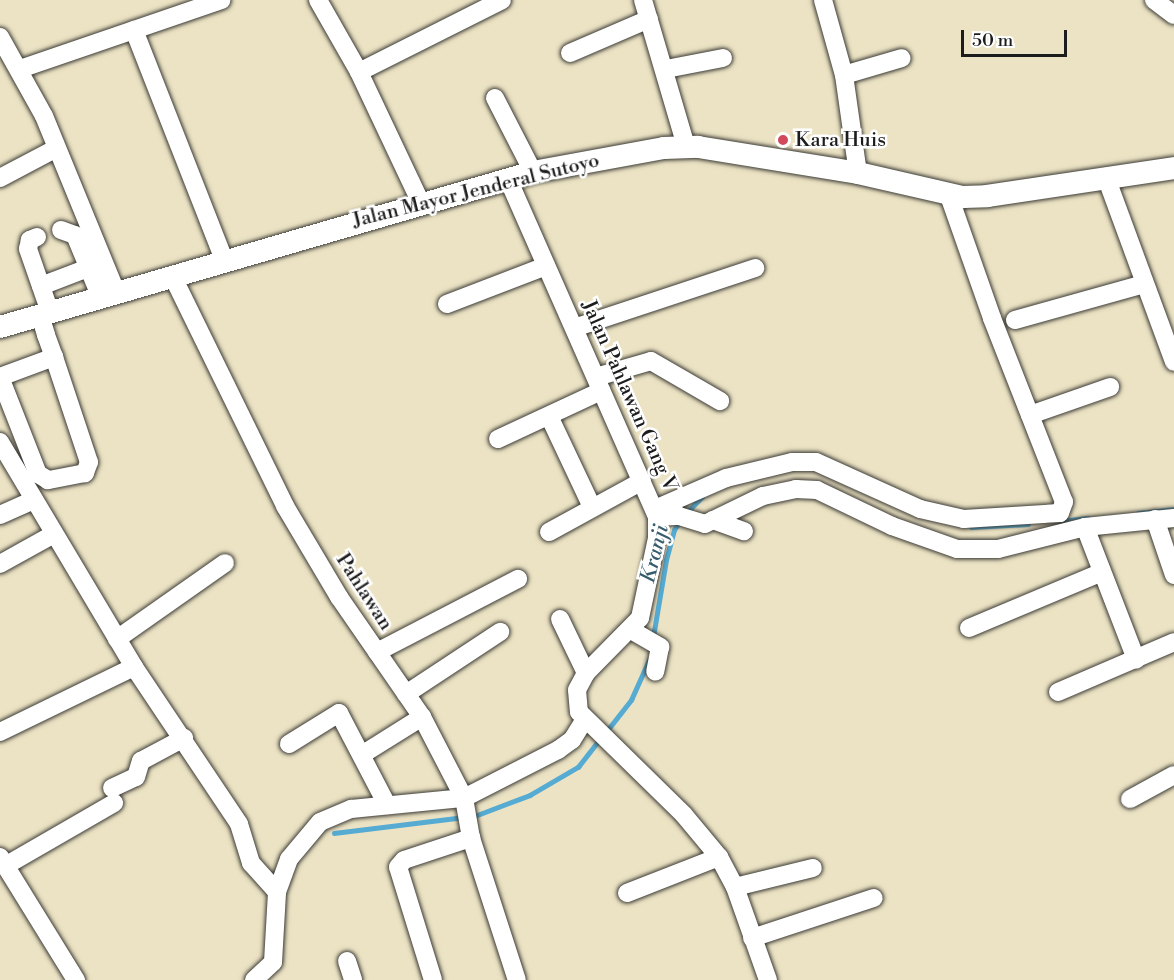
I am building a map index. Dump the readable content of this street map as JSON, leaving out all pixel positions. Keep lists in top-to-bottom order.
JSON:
{
  "streets": {
    "main road": ["Jalan Mayor Jenderal Sutoyo"],
    "street": ["Jalan Pahlawan Gang V", "Pahlawan"]
  },
  "crossings": [
    ["Jalan Mayor Jenderal Sutoyo", "Jalan Pahlawan Gang V"],
    ["Jalan Mayor Jenderal Sutoyo", "Pahlawan"]
  ],
  "water": ["Kranji"],
  "places": ["Kara Huis"],
  "scale_bar": "50 m"
}
